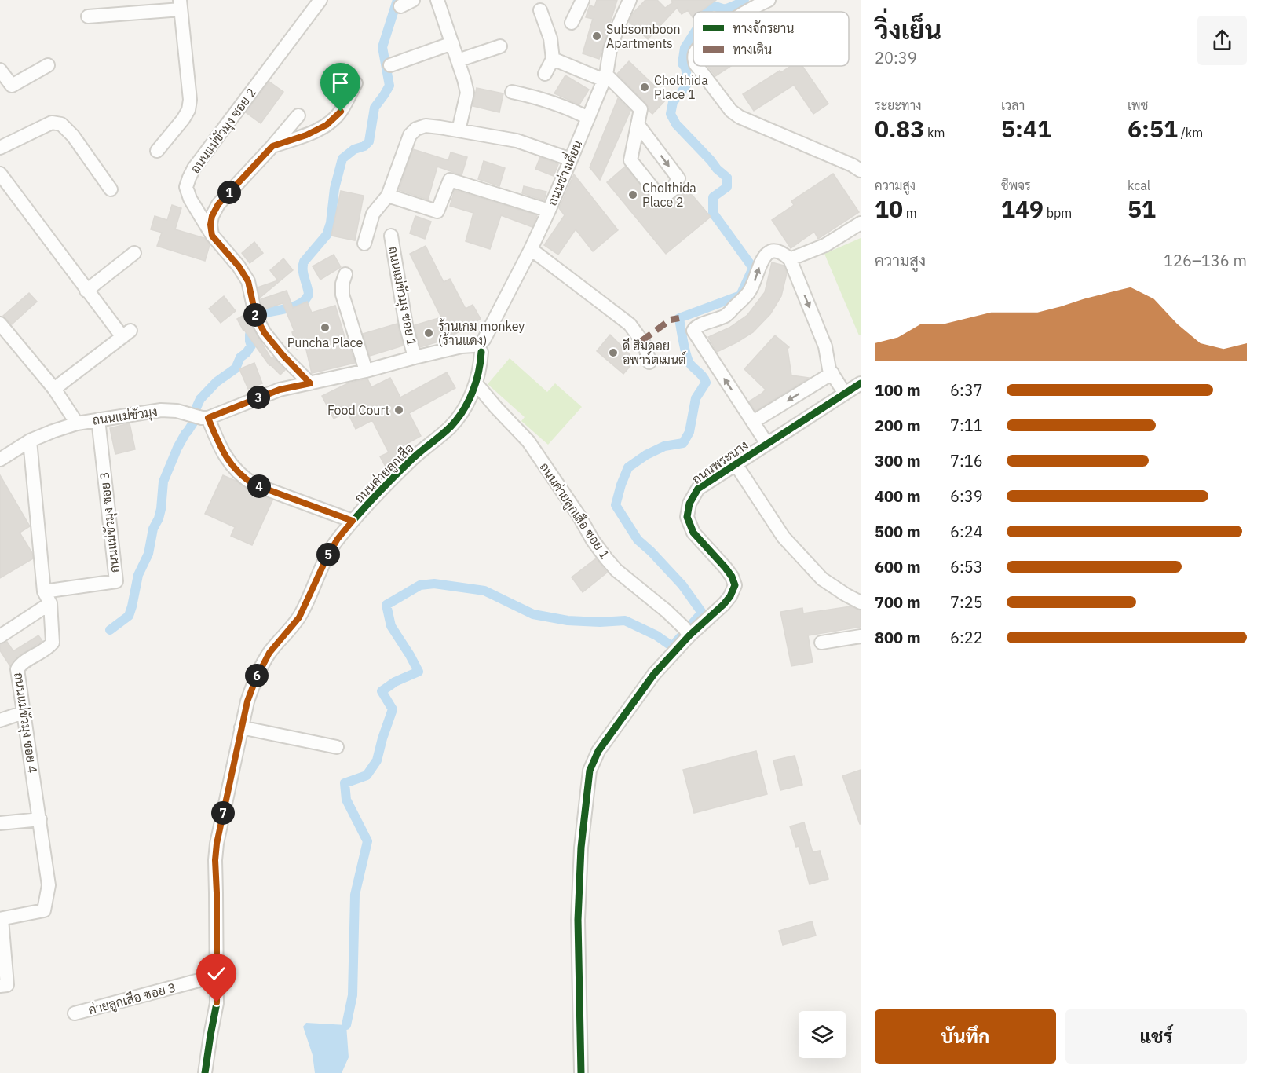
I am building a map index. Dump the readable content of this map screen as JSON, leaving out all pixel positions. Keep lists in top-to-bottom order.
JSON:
{
  "streets": {
    "street": [
      "ถนนแม่ขัวมุง ซอย 2",
      "ถนนช่างเคี่ยน",
      "ถนนแม่ขัวมุง ซอย 1",
      "ถนนแม่ขัวมุง",
      "ถนนพระนาง",
      "ถนนค่ายลูกเสือ",
      "ถนนค่ายลูกเสือ ซอย 1",
      "ถนนแม่ขัวมุง ซอย 3",
      "ถนนแม่ขัวมุง ซอย 4",
      "ค่ายลูกเสือ ซอย 3"
    ]
  },
  "crossings": [
    ["ถนนช่างเคี่ยน", "ถนนค่ายลูกเสือ"],
    ["ถนนแม่ขัวมุง", "ถนนแม่ขัวมุง ซอย 3"],
    ["ถนนแม่ขัวมุง", "ถนนแม่ขัวมุง ซอย 4"],
    ["ถนนพระนาง", "ถนนค่ายลูกเสือ ซอย 1"],
    ["ถนนค่ายลูกเสือ", "ถนนค่ายลูกเสือ ซอย 1"],
    ["ถนนค่ายลูกเสือ", "ค่ายลูกเสือ ซอย 3"],
    ["ถนนแม่ขัวมุง ซอย 3", "ถนนแม่ขัวมุง ซอย 4"]
  ],
  "places": [
    "Subsomboon Apartments",
    "Cholthida Place 1",
    "Cholthida Place 2",
    "Puncha Place",
    "ร้านเกม monkey (ร้านแดง)",
    "ดี ฮิมดอย อพาร์ตเมนต์",
    "Food Court"
  ],
  "legend": ["ทางจักรยาน", "ทางเดิน"],
  "page": {
    "heading": ["วิ่งเย็น", "20:39"],
    "stats": [
      ["ระยะทาง", "0.83 km"],
      ["เวลา", "5:41"],
      ["เพซ", "6:51 /km"],
      ["ความสูง", "10 m"],
      ["ชีพจร", "149 bpm"],
      ["kcal", "51"]
    ],
    "pins": [
      "1",
      "2",
      "3",
      "4",
      "5",
      "6",
      "7"
    ],
    "chart": ["ความสูง", "126–136 m"],
    "list": [
      {
        "name": "100 m",
        "note": "6:37"
      },
      {
        "name": "200 m",
        "note": "7:11"
      },
      {
        "name": "300 m",
        "note": "7:16"
      },
      {
        "name": "400 m",
        "note": "6:39"
      },
      {
        "name": "500 m",
        "note": "6:24"
      },
      {
        "name": "600 m",
        "note": "6:53"
      },
      {
        "name": "700 m",
        "note": "7:25"
      },
      {
        "name": "800 m",
        "note": "6:22"
      }
    ],
    "buttons": ["บันทึก", "แชร์"]
  }
}
